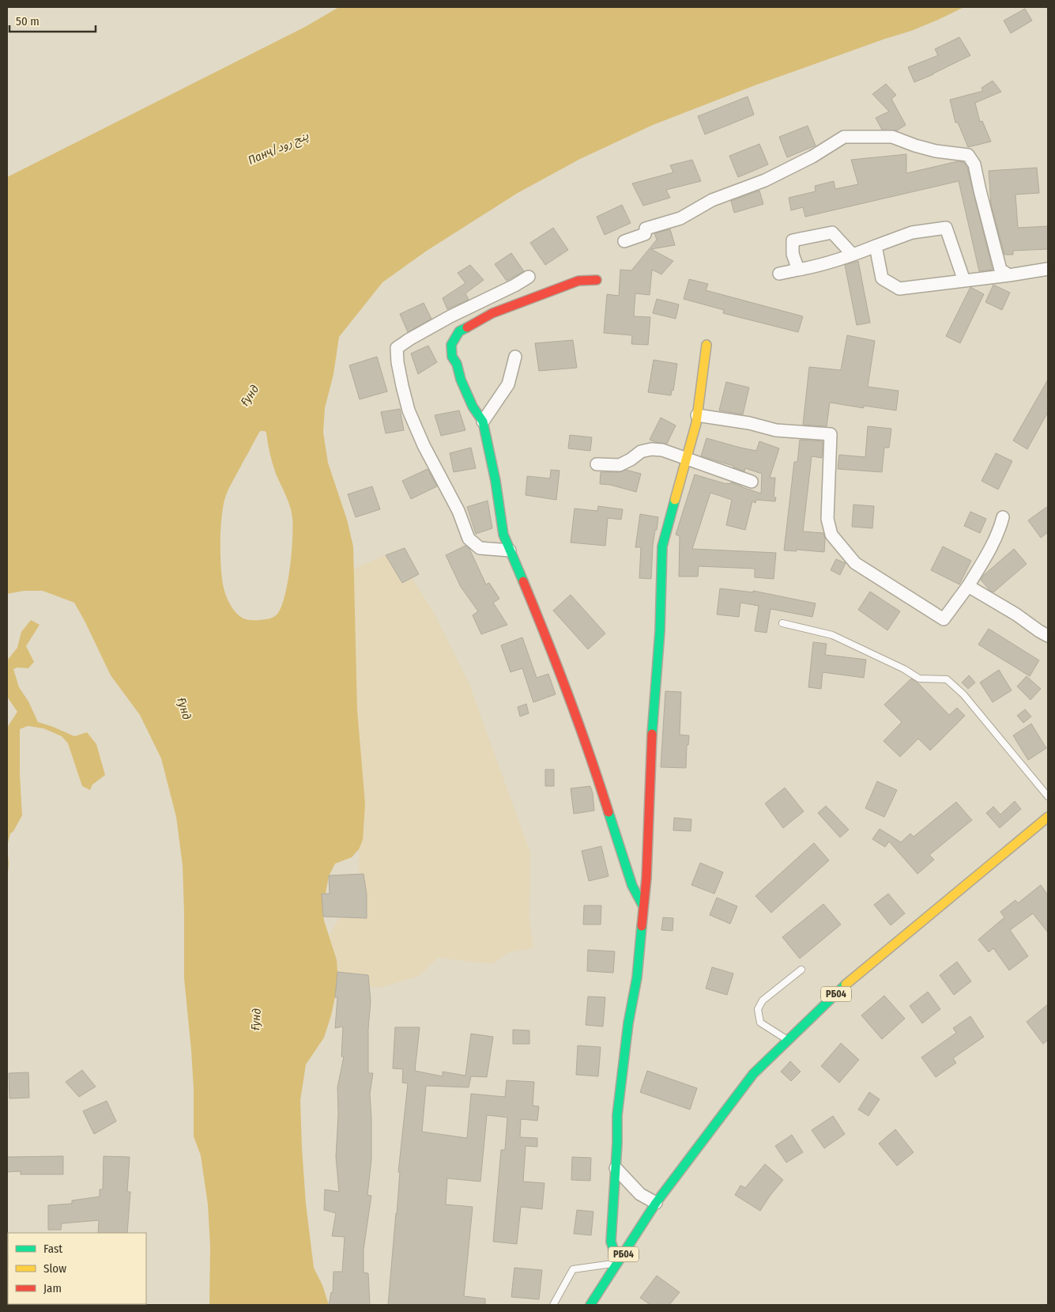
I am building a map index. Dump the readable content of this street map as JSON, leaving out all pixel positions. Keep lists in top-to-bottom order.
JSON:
{
  "streets": {
    "street": ["РБ04"]
  },
  "water": ["Панҷ/پنج رود", "Ғунд"],
  "legend": ["Fast", "Slow", "Jam"],
  "scale_bar": "50 m"
}
